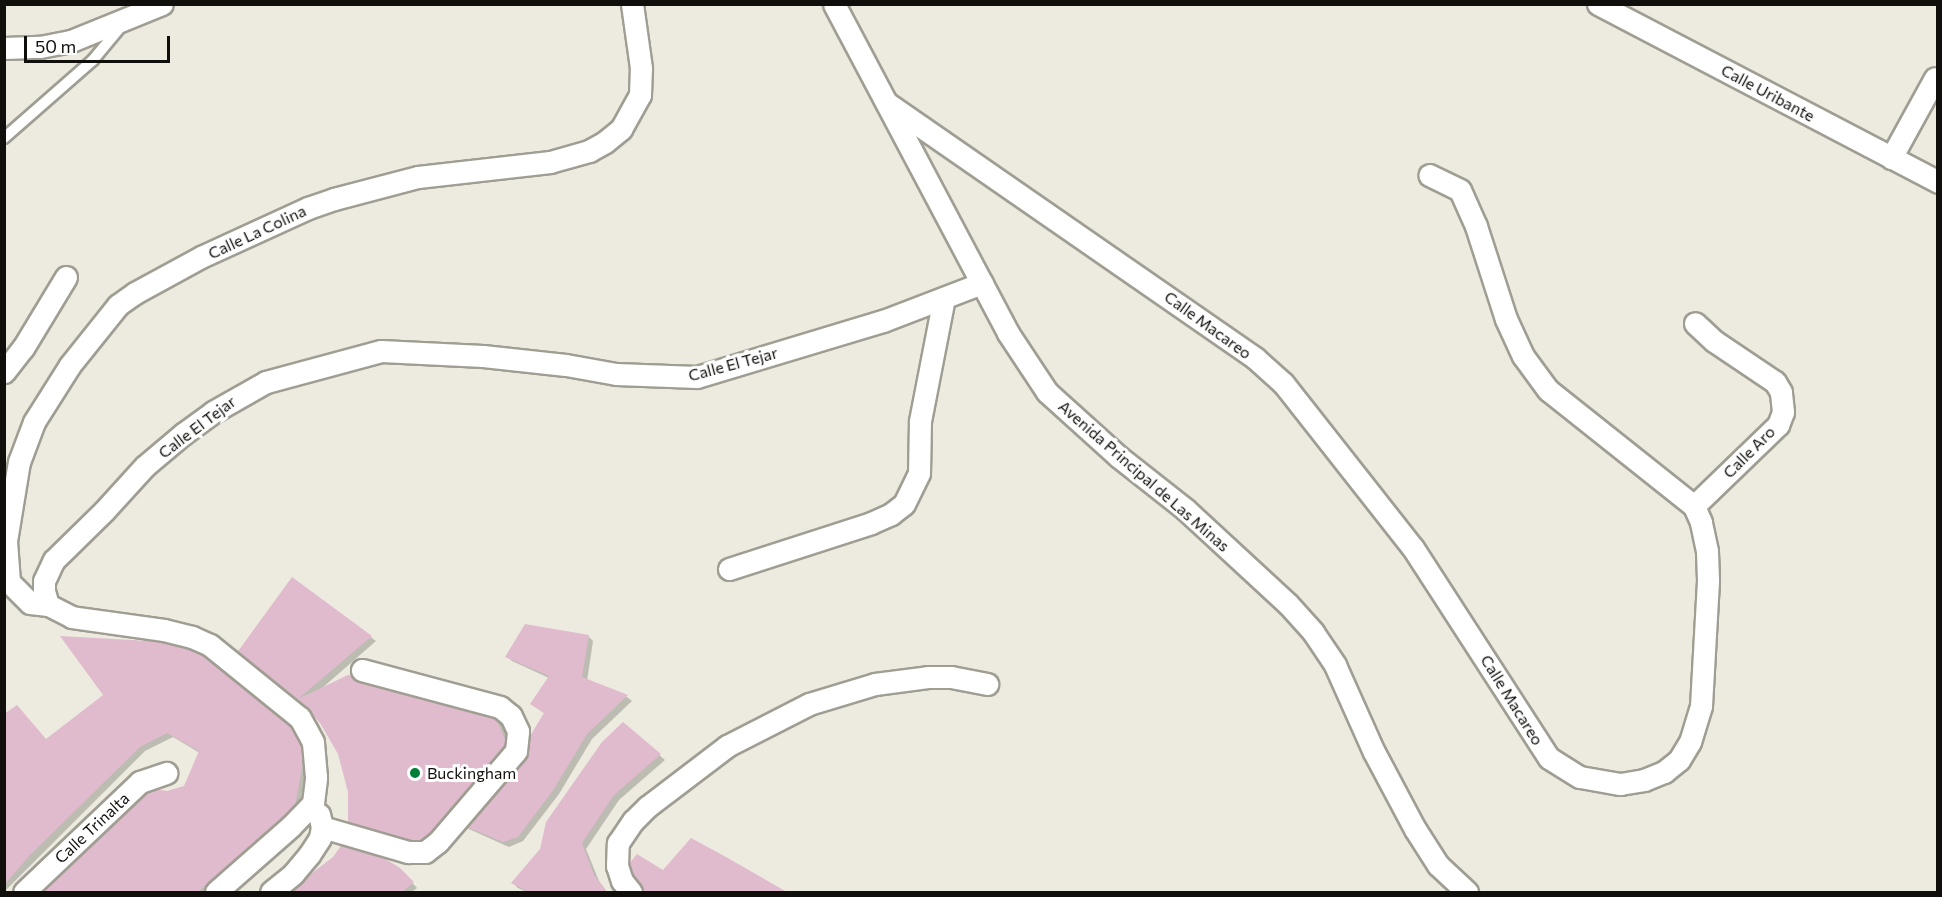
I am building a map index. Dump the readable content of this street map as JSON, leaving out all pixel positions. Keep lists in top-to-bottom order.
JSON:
{
  "streets": {
    "street": [
      "Calle Uribante",
      "Calle La Colina",
      "Calle Macareo",
      "Calle El Tejar",
      "Calle Aro",
      "Avenida Principal de Las Minas",
      "Calle Trinalta"
    ]
  },
  "crossings": [
    ["Calle La Colina", "Calle El Tejar"],
    ["Calle Macareo", "Calle Aro"],
    ["Calle Macareo", "Avenida Principal de Las Minas"],
    ["Calle El Tejar", "Avenida Principal de Las Minas"]
  ],
  "places": ["Buckingham"],
  "scale_bar": "50 m"
}
